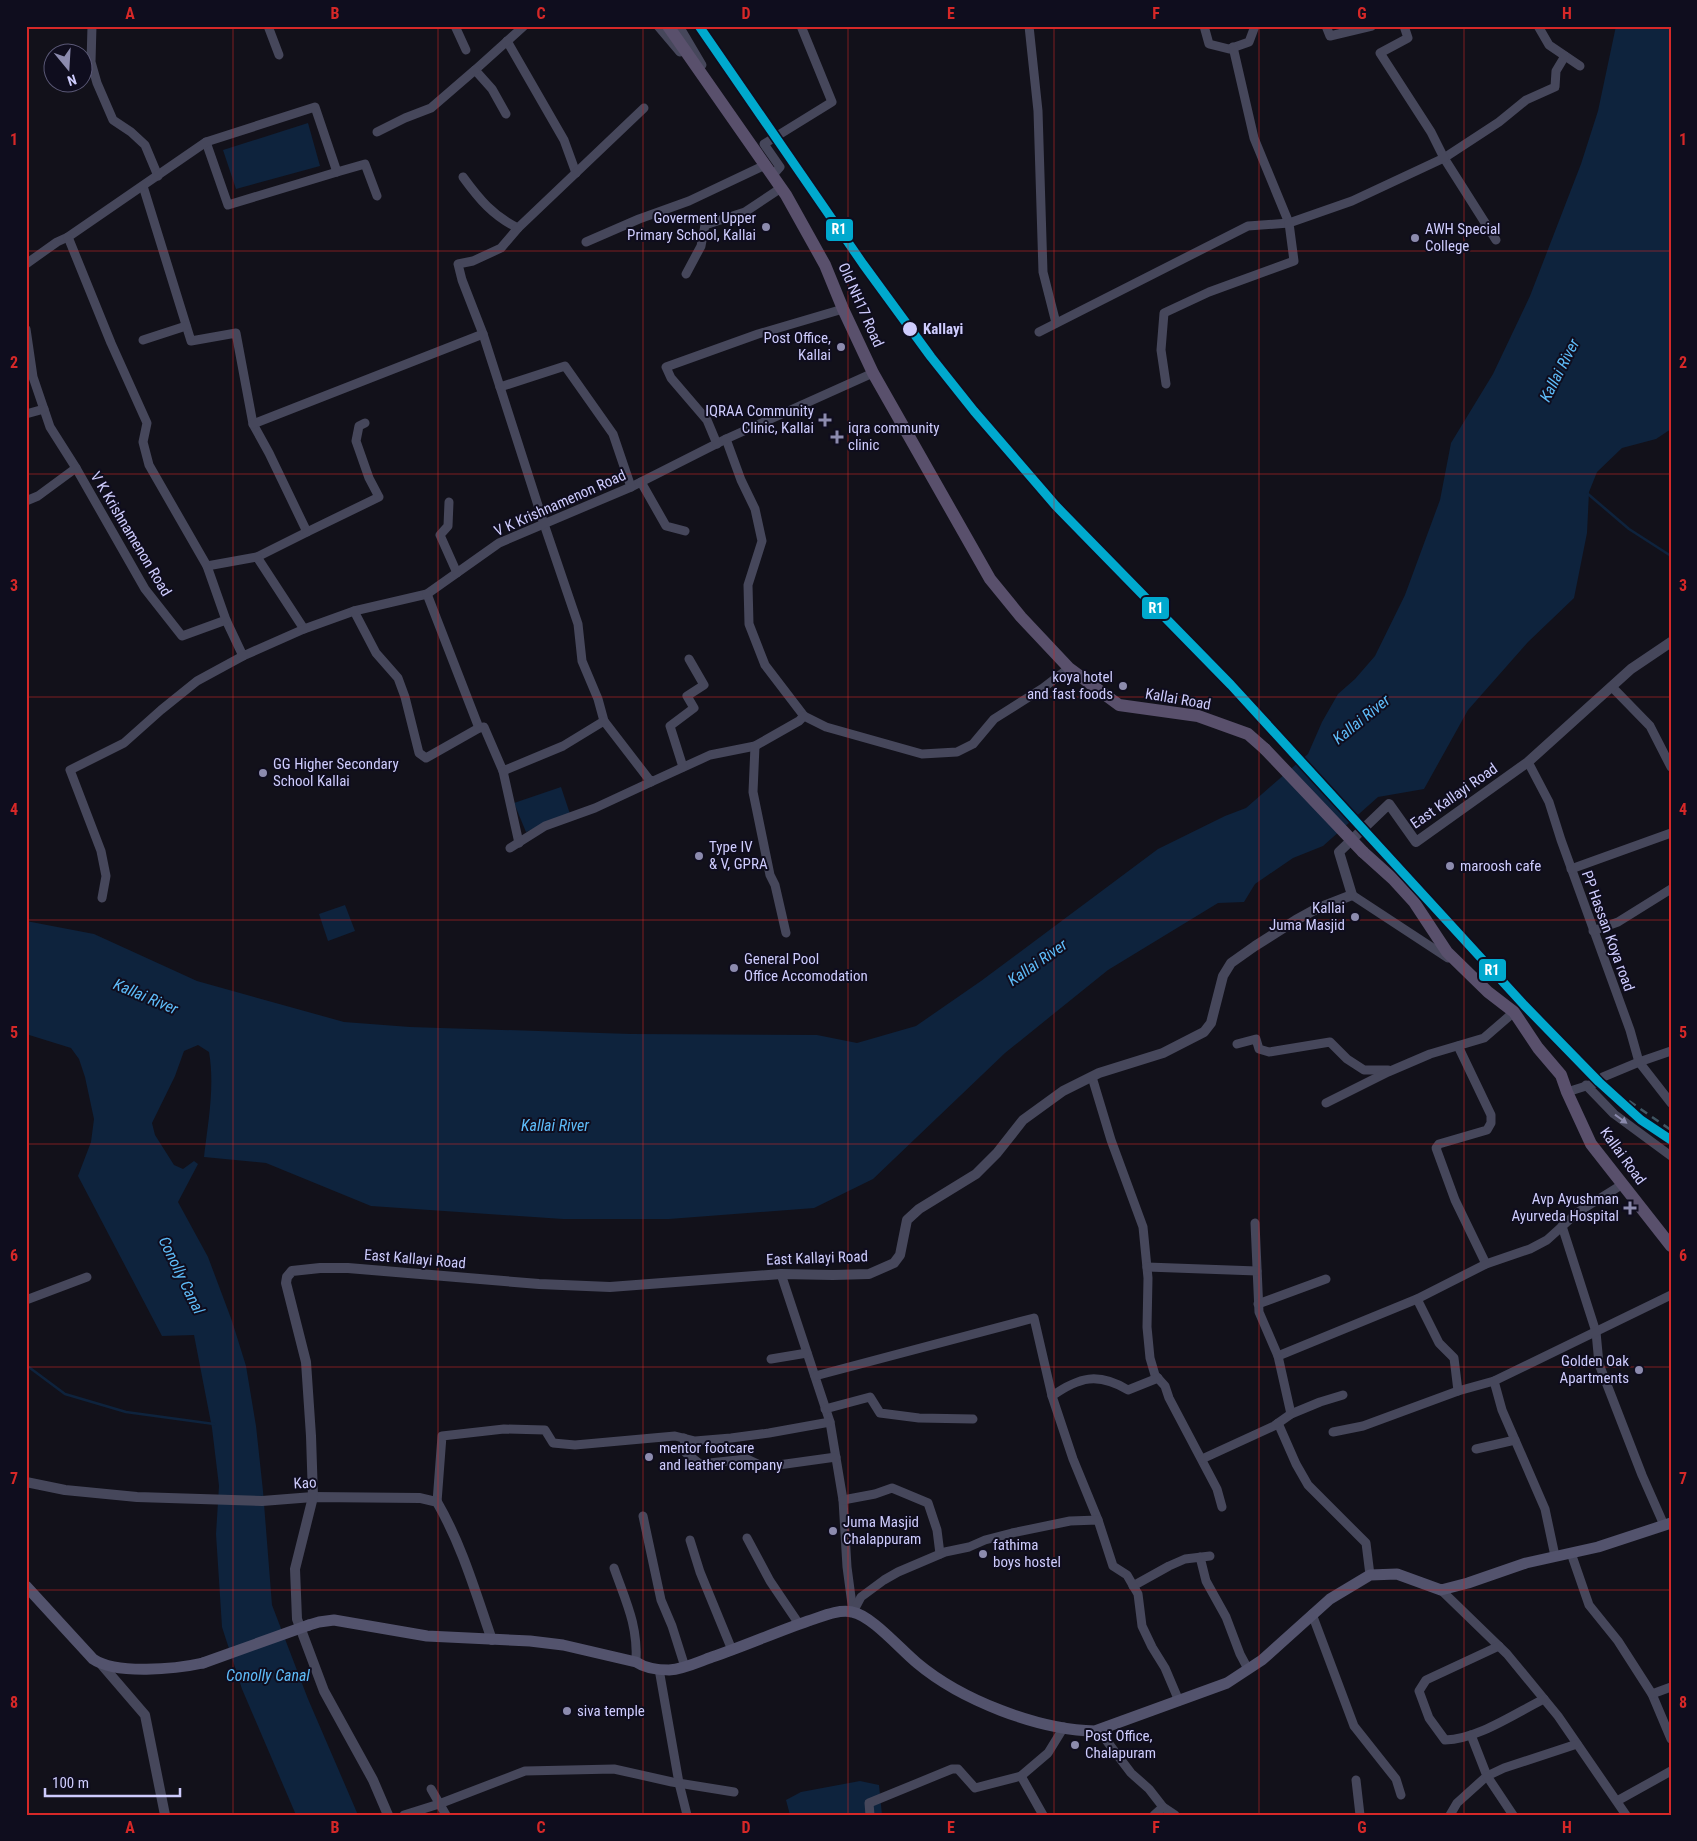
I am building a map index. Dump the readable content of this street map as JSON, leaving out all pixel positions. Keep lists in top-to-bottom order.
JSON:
{
  "streets": {
    "main road": ["Old NH17 Road", "Kallai Road"],
    "street": [
      "V K Krishnamenon Road",
      "East Kallayi Road",
      "PP Hassan Koya road",
      "Kao"
    ]
  },
  "crossings": [
    ["Old NH17 Road", "V K Krishnamenon Road"],
    ["Old NH17 Road", "Kallai Road"],
    ["V K Krishnamenon Road", "Kallai Road"],
    ["East Kallayi Road", "PP Hassan Koya road"],
    ["East Kallayi Road", "Kao"]
  ],
  "water": ["Kallai River", "Conolly Canal"],
  "places": {
    "other": [
      "Goverment Upper Primary School, Kallai",
      "AWH Special College",
      "Kallayi",
      "Post Office, Kallai",
      "koya hotel and fast foods",
      "GG Higher Secondary School Kallai",
      "Type IV & V, GPRA",
      "maroosh cafe",
      "Kallai Juma Masjid",
      "General Pool Office Accomodation",
      "Golden Oak Apartments",
      "mentor footcare and leather company",
      "Juma Masjid Chalappuram",
      "fathima boys hostel",
      "siva temple",
      "Post Office, Chalapuram"
    ],
    "health": ["IQRAA Community Clinic, Kallai", "iqra community clinic", "Avp Ayushman Ayurveda Hospital"]
  },
  "lines": ["transit line R1"],
  "scale_bar": "100 m",
  "north": "bottom",
  "grid": {
    "columns": [
      "A",
      "B",
      "C",
      "D",
      "E",
      "F",
      "G",
      "H"
    ],
    "rows": [
      "1",
      "2",
      "3",
      "4",
      "5",
      "6",
      "7",
      "8"
    ]
  }
}
